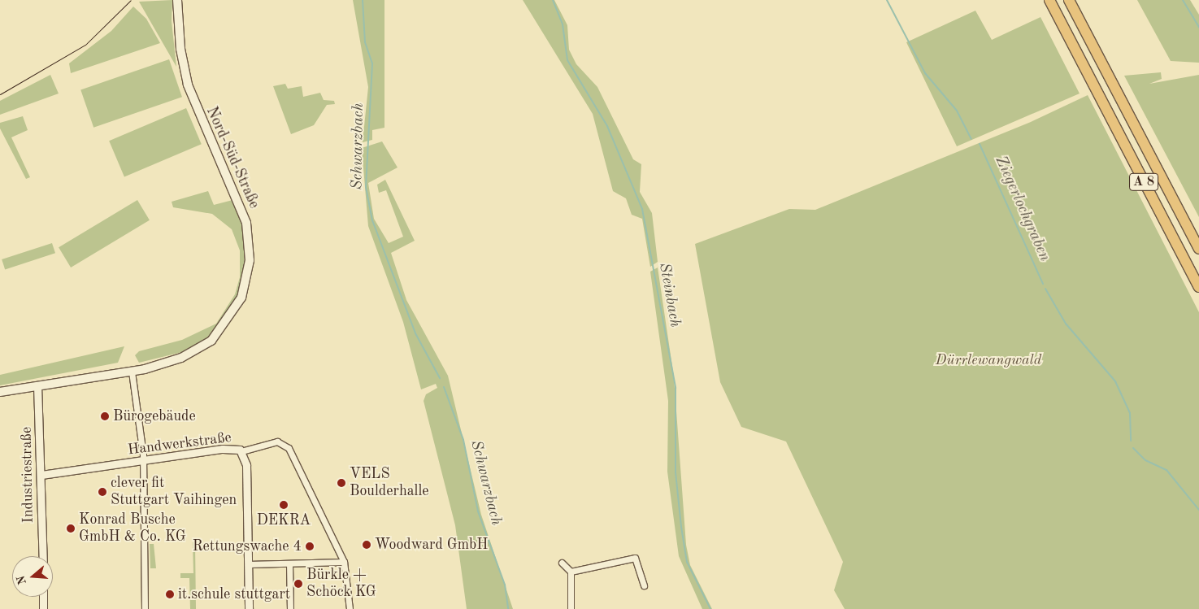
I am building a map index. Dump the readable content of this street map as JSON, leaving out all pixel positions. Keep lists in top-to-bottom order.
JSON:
{
  "streets": {
    "highway": ["A 8"],
    "main road": ["Nord-Süd-Straße"],
    "street": ["Handwerkstraße", "Industriestraße"]
  },
  "crossings": [
    ["Nord-Süd-Straße", "Industriestraße"],
    ["Handwerkstraße", "Industriestraße"]
  ],
  "water": ["Schwarzbach", "Ziegerlochgraben", "Steinbach"],
  "parks": ["Dürrlewangwald"],
  "places": [
    "Bürogebäude",
    "VELS Boulderhalle",
    "clever fit Stuttgart Vaihingen",
    "DEKRA",
    "Konrad Busche GmbH & Co. KG",
    "Woodward GmbH",
    "Rettungswache 4",
    "Bürkle + Schöck KG",
    "it.schule stuttgart"
  ],
  "north": "left"
}
